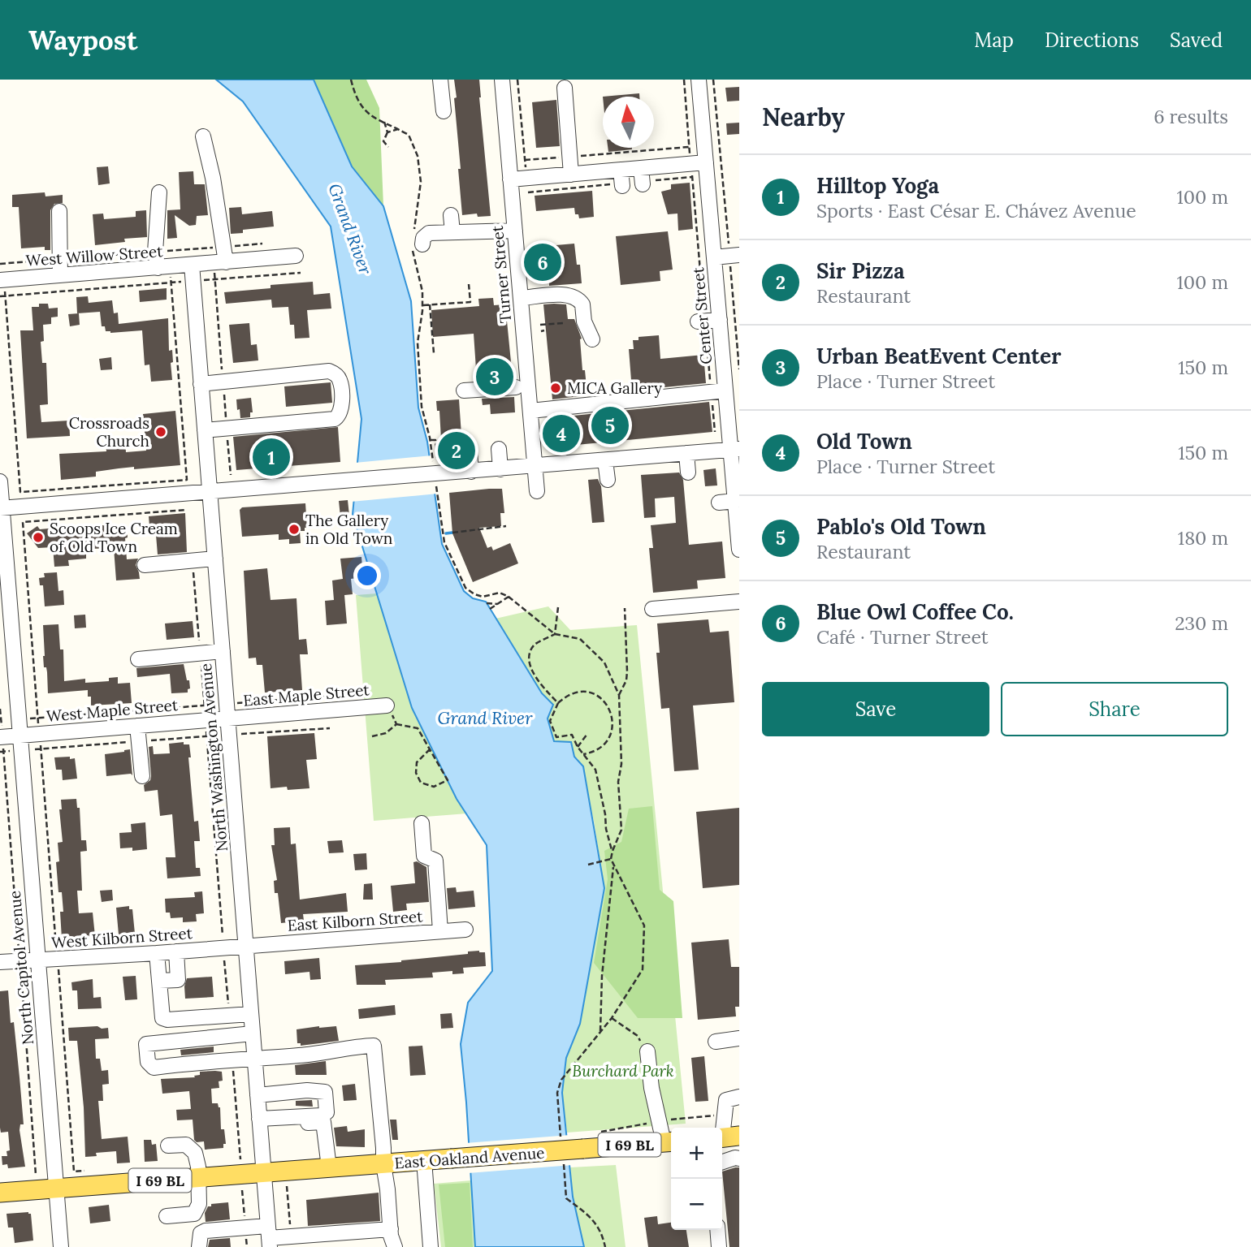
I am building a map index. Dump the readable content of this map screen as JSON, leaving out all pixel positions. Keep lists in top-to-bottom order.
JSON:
{
  "streets": {
    "main road": ["I 69 BL", "East Oakland Avenue"],
    "street": [
      "West Willow Street",
      "Turner Street",
      "Center Street",
      "East Maple Street",
      "West Maple Street",
      "North Washington Avenue",
      "East Kilborn Street",
      "West Kilborn Street",
      "North Capitol Avenue"
    ]
  },
  "crossings": [
    ["West Willow Street", "North Washington Avenue"],
    ["East Maple Street", "West Maple Street"],
    ["East Maple Street", "North Washington Avenue"],
    ["West Maple Street", "North Washington Avenue"],
    ["West Maple Street", "North Capitol Avenue"],
    ["North Washington Avenue", "East Kilborn Street"],
    ["North Washington Avenue", "West Kilborn Street"],
    ["North Washington Avenue", "I 69 BL"],
    ["North Washington Avenue", "East Oakland Avenue"],
    ["East Kilborn Street", "West Kilborn Street"],
    ["West Kilborn Street", "North Capitol Avenue"],
    ["North Capitol Avenue", "I 69 BL"],
    ["I 69 BL", "East Oakland Avenue"]
  ],
  "water": ["Grand River"],
  "parks": ["Burchard Park"],
  "places": [
    "MICA Gallery",
    "Crossroads Church",
    "The Gallery in Old Town",
    "Scoops Ice Cream of Old Town"
  ],
  "north": "top",
  "page": {
    "header": "Waypost",
    "nav": ["Map", "Directions", "Saved"],
    "heading": ["Nearby", "6 results"],
    "list": [
      {
        "mark": "1",
        "name": "Hilltop Yoga",
        "note": "Sports · East César E. Chávez Avenue",
        "value": "100 m"
      },
      {
        "mark": "2",
        "name": "Sir Pizza",
        "note": "Restaurant",
        "value": "100 m"
      },
      {
        "mark": "3",
        "name": "Urban BeatEvent Center",
        "note": "Place · Turner Street",
        "value": "150 m"
      },
      {
        "mark": "4",
        "name": "Old Town",
        "note": "Place · Turner Street",
        "value": "150 m"
      },
      {
        "mark": "5",
        "name": "Pablo's Old Town",
        "note": "Restaurant",
        "value": "180 m"
      },
      {
        "mark": "6",
        "name": "Blue Owl Coffee Co.",
        "note": "Café · Turner Street",
        "value": "230 m"
      }
    ],
    "pins": [
      "6",
      "3",
      "5",
      "4",
      "2",
      "1"
    ],
    "buttons": ["Save", "Share"],
    "map_buttons": ["+", "−"]
  }
}
